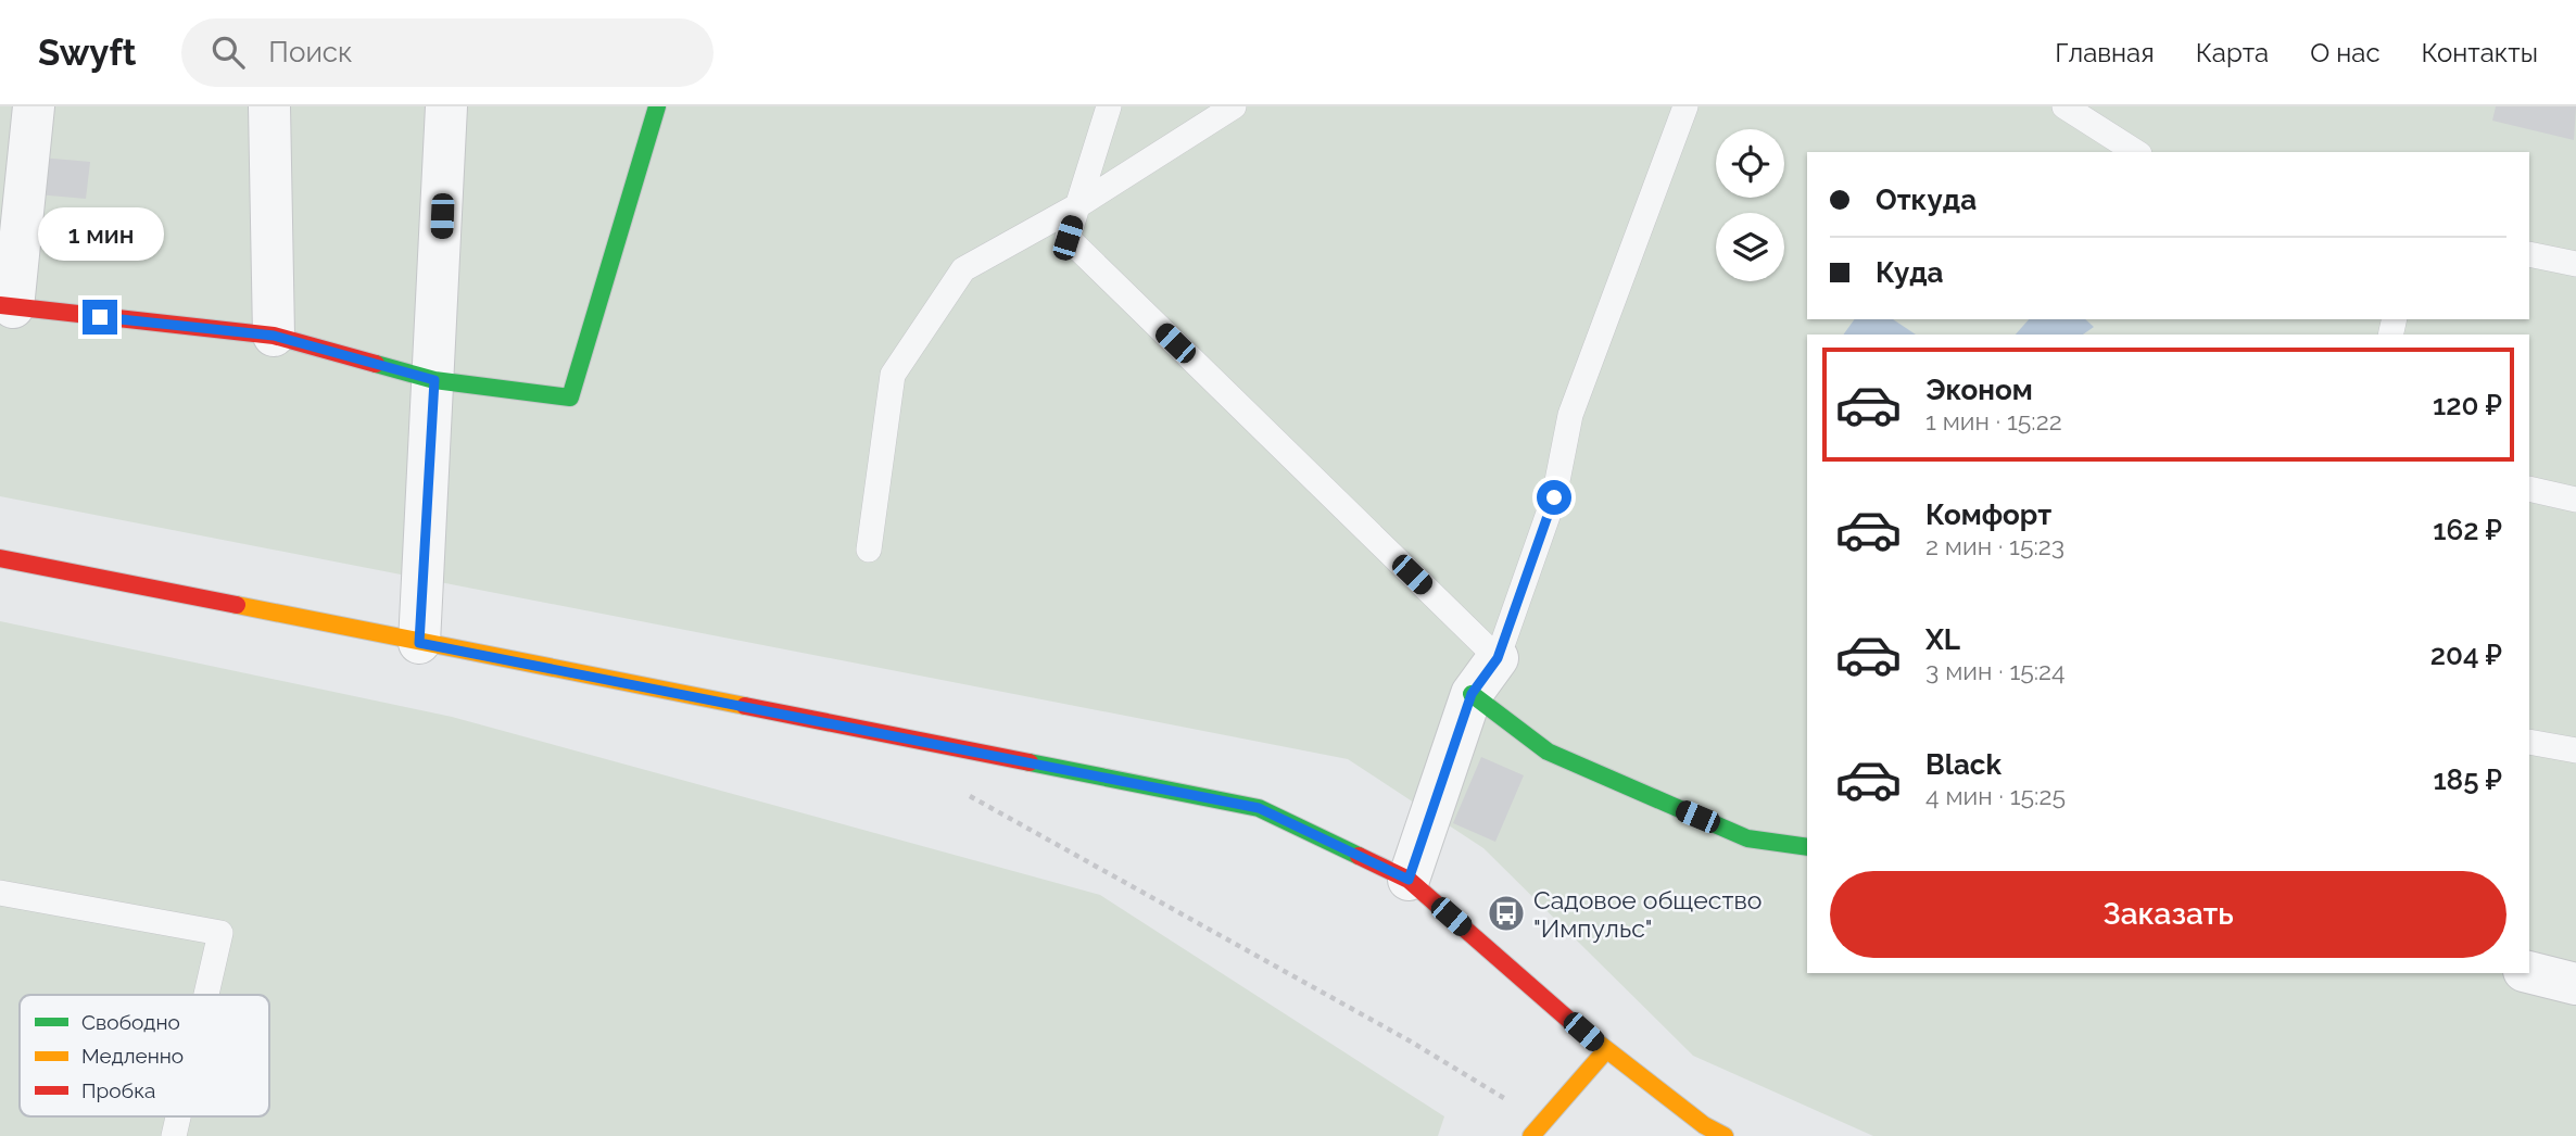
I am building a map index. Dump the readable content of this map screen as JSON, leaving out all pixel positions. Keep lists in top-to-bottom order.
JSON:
{
  "places": {
    "bus stop": ["Садовое общество \"Импульс\""]
  },
  "legend": ["Свободно", "Медленно", "Пробка"],
  "page": {
    "header": "Swyft",
    "search": "Поиск",
    "nav": [
      "Главная",
      "Карта",
      "О нас",
      "Контакты"
    ],
    "banner": ["Откуда", "Куда"],
    "bubble": "1 мин",
    "list": [
      {
        "name": "Эконом",
        "note": "1 мин · 15:22",
        "value": "120 ₽"
      },
      {
        "name": "Комфорт",
        "note": "2 мин · 15:23",
        "value": "162 ₽"
      },
      {
        "name": "XL",
        "note": "3 мин · 15:24",
        "value": "204 ₽"
      },
      {
        "name": "Black",
        "note": "4 мин · 15:25",
        "value": "185 ₽"
      }
    ],
    "buttons": "Заказать"
  }
}
